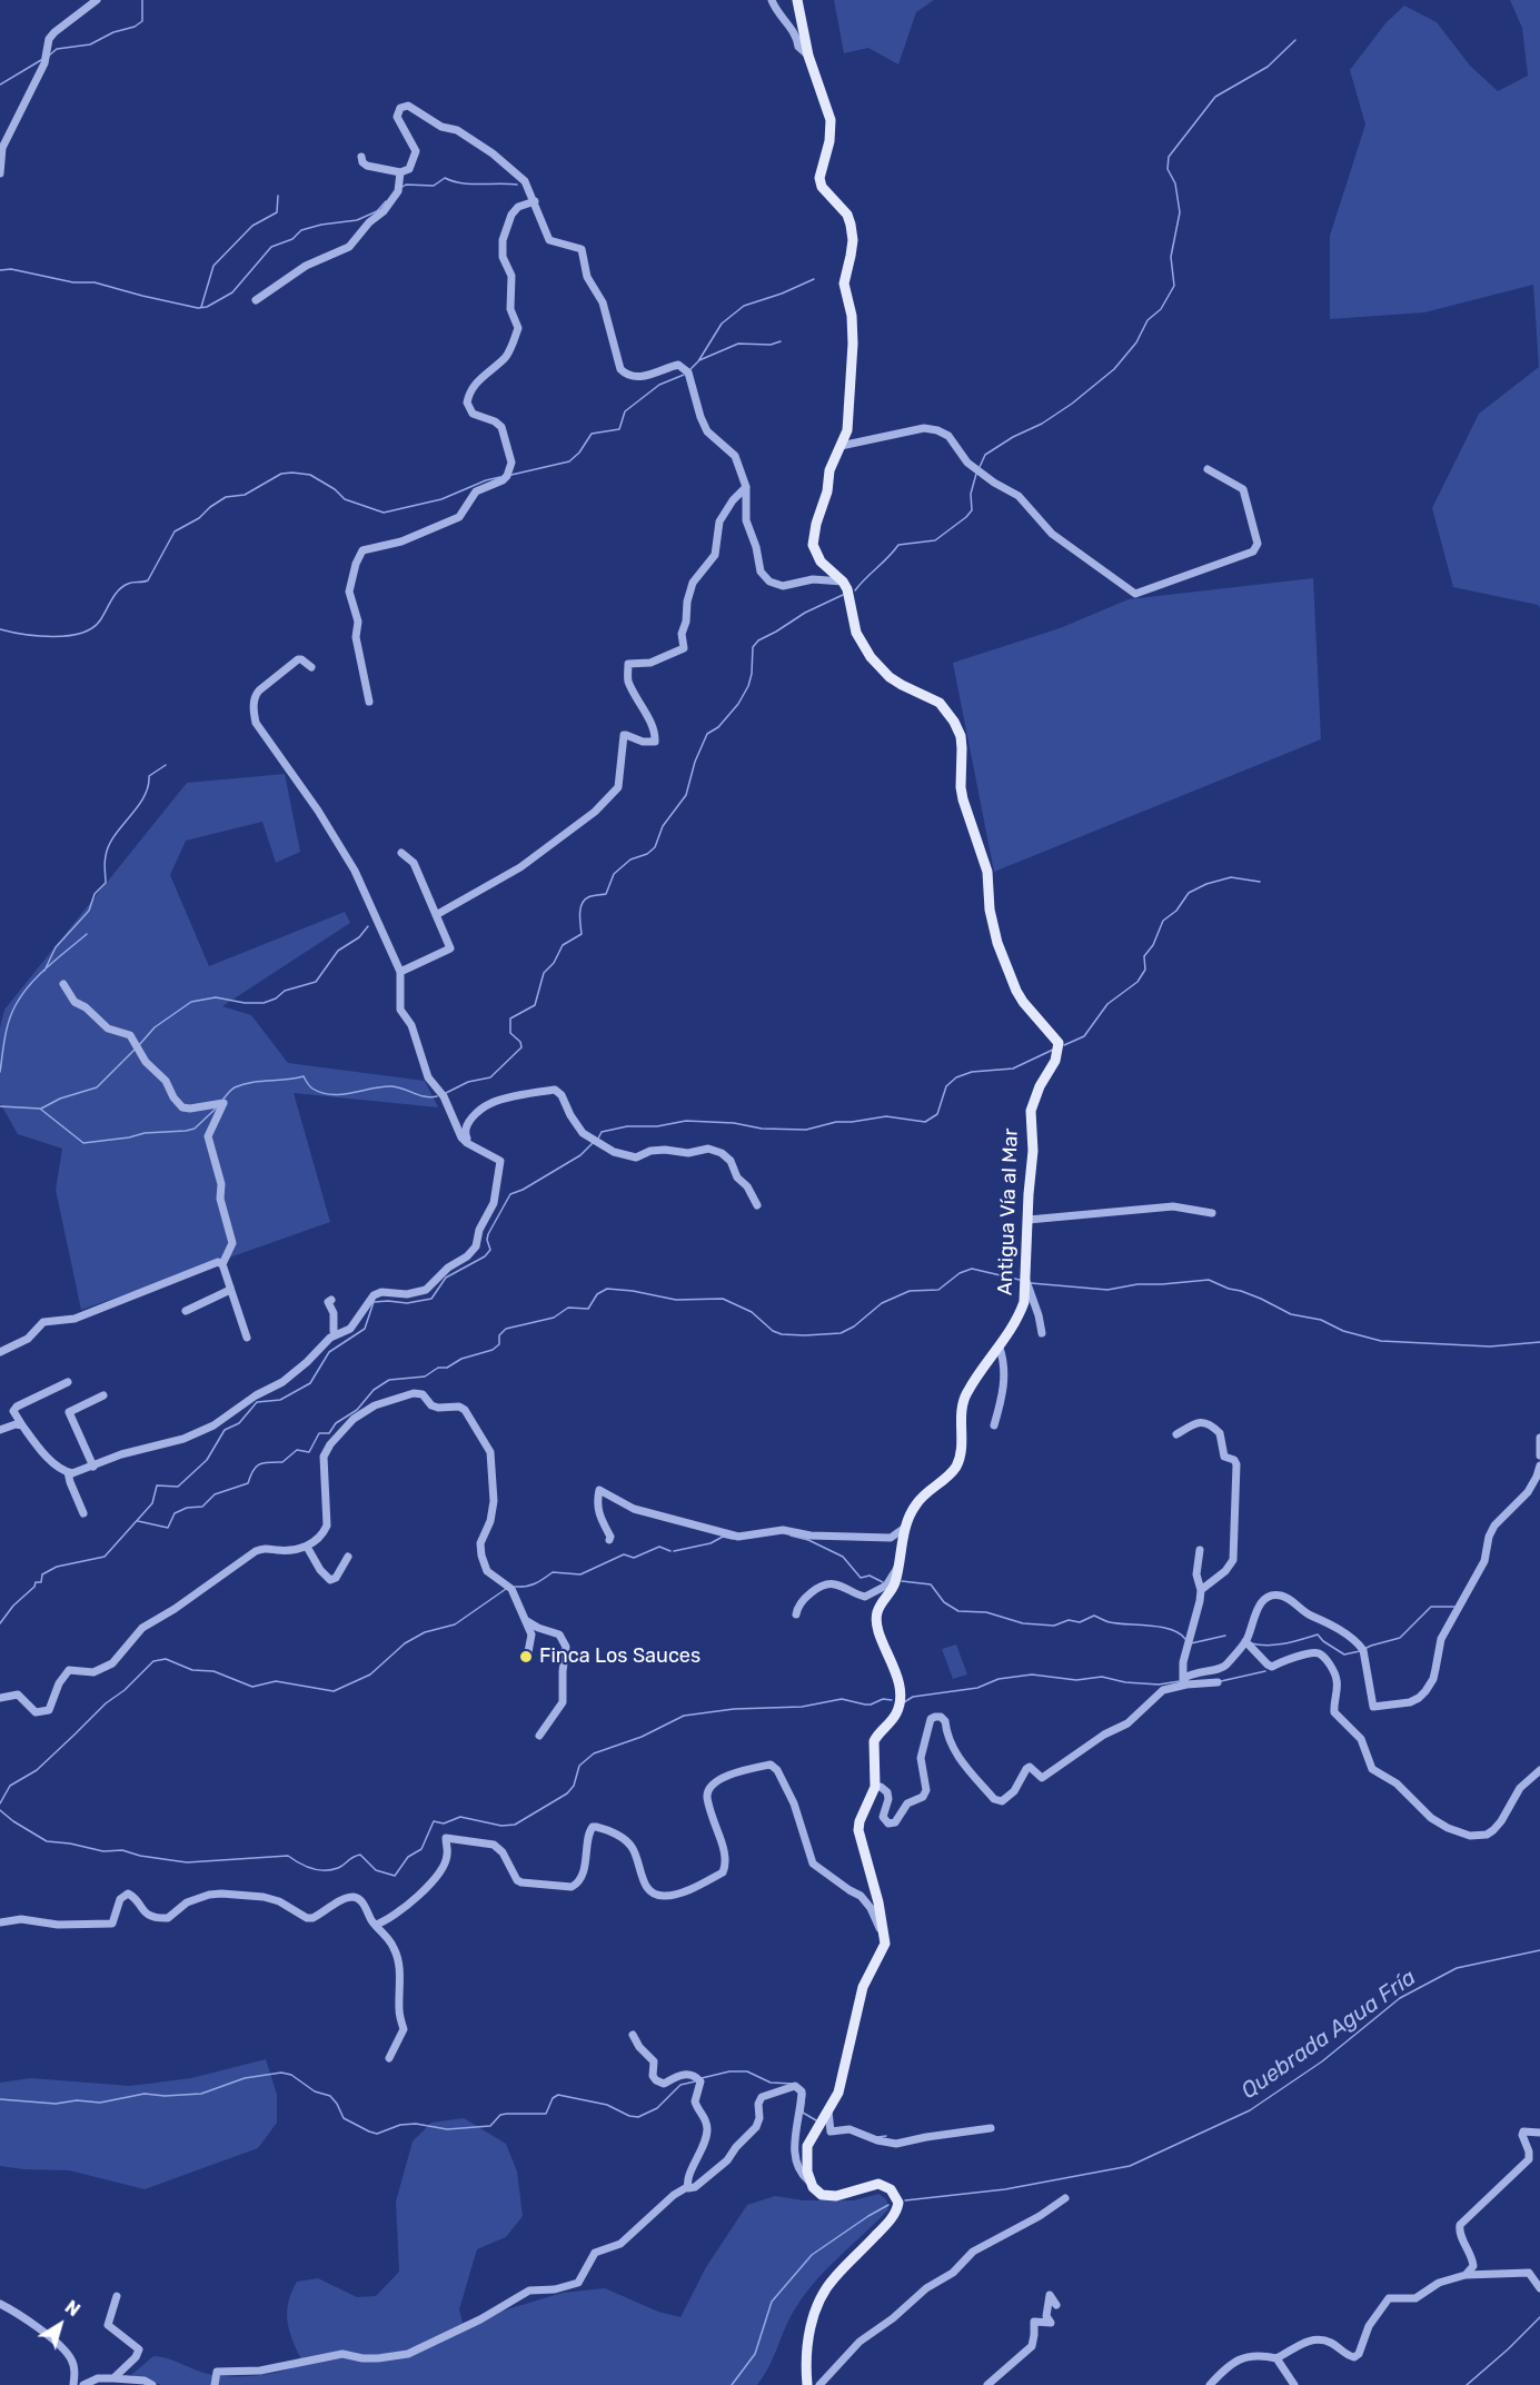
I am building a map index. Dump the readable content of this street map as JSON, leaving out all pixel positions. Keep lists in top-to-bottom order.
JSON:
{
  "streets": {
    "main road": ["Antigua Vía al Mar"]
  },
  "water": ["Quebrada Agua Fría"],
  "places": ["Finca Los Sauces"],
  "north": "top right"
}
